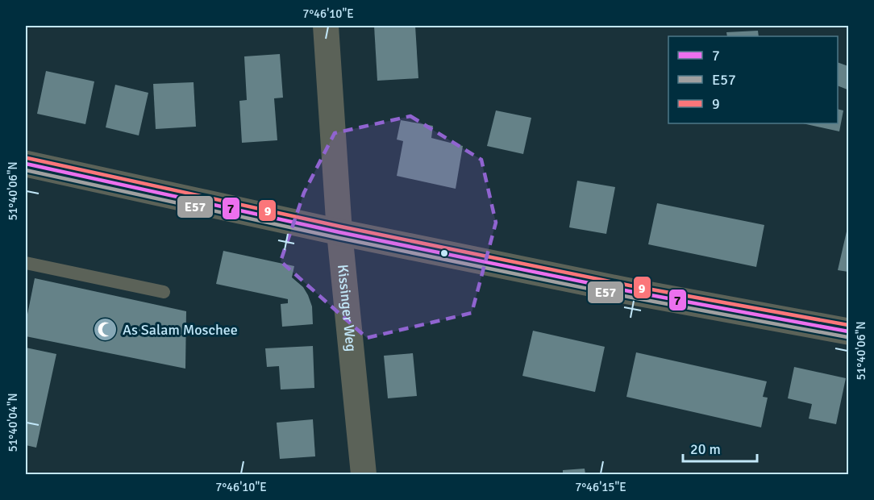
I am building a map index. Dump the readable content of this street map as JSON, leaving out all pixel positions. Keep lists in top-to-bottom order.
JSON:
{
  "streets": {
    "street": ["Kissinger Weg"]
  },
  "places": {
    "mosque": ["As Salam Moschee"]
  },
  "lines": ["transit line 9", "transit line 7", "transit line E57"],
  "legend": ["7", "E57", "9"],
  "scale_bar": "20 m",
  "coordinates": [
    "7°46'10\"E",
    "51°40'06\"N",
    "51°40'04\"N",
    "7°46'15\"E"
  ]
}
